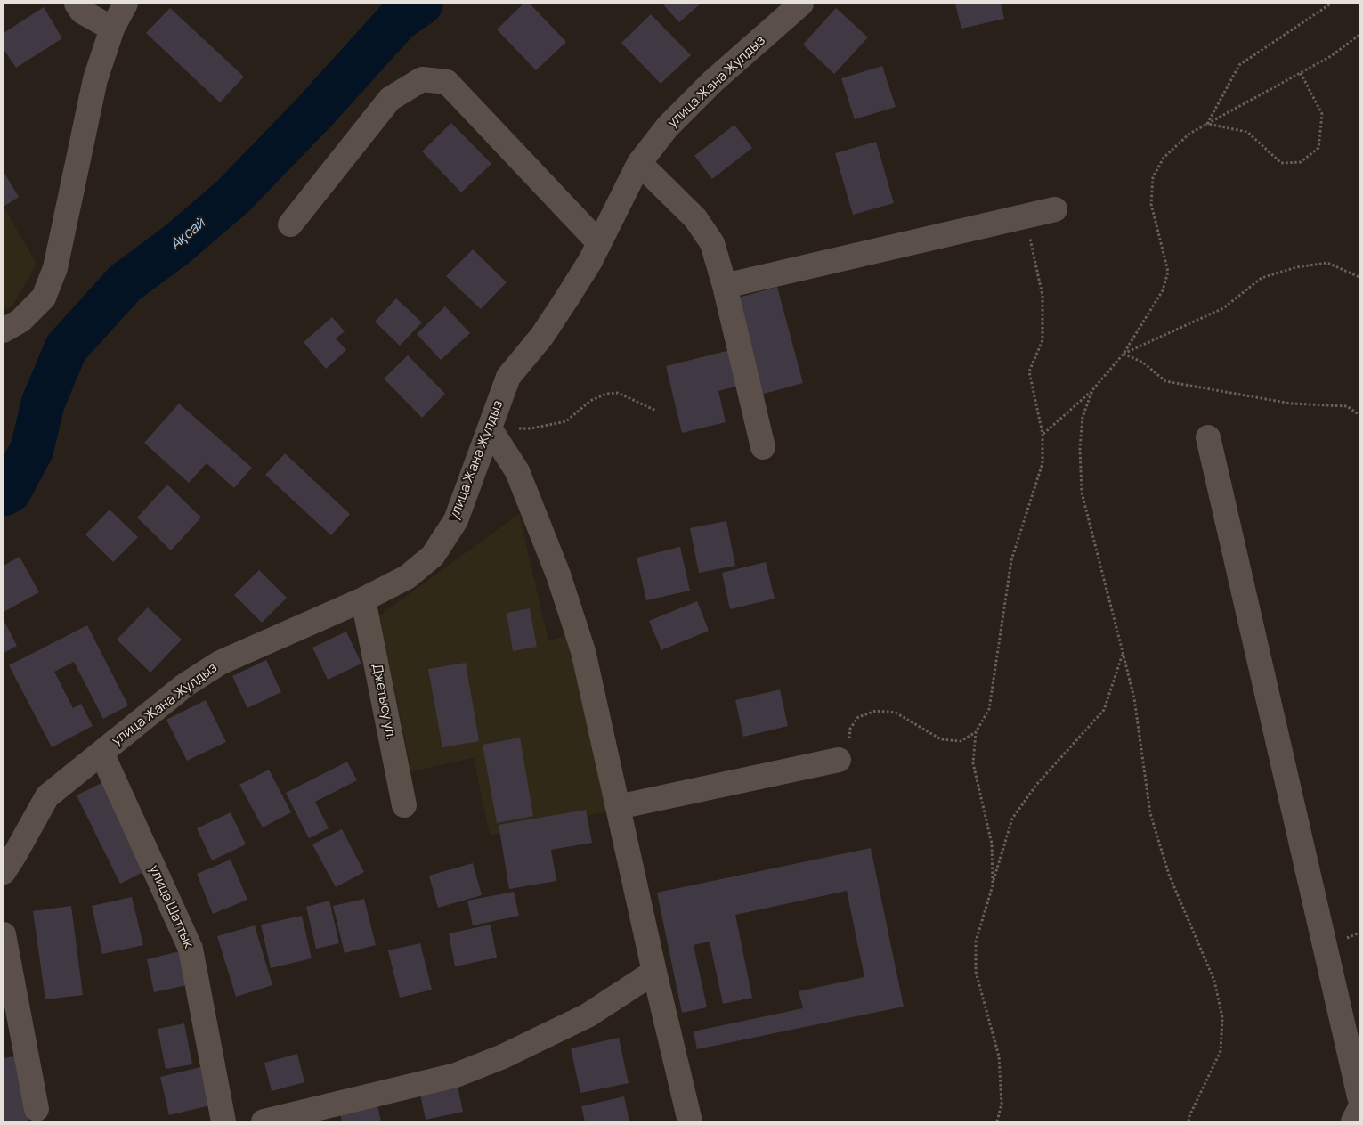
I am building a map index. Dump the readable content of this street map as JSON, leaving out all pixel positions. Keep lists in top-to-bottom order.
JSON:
{
  "streets": {
    "street": ["улица Жана Жулдыз", "Джетысу ул.", "улица Шаттык"]
  },
  "crossings": [
    ["улица Жана Жулдыз", "Джетысу ул."],
    ["улица Жана Жулдыз", "улица Шаттык"]
  ],
  "water": ["Ақсай"]
}
